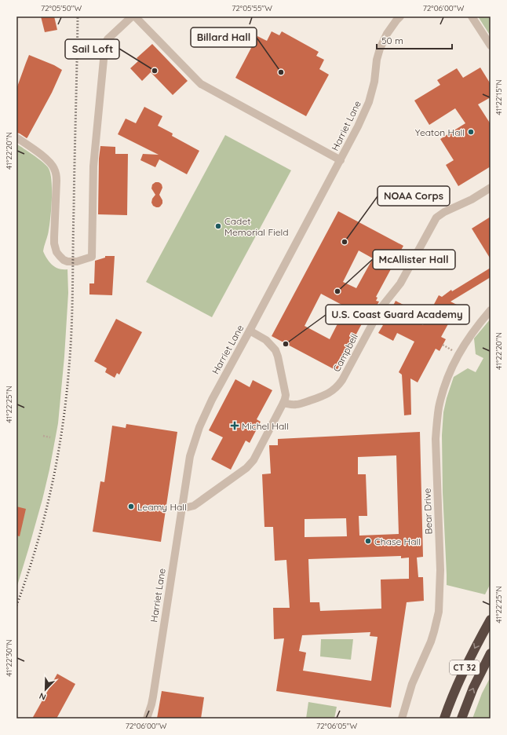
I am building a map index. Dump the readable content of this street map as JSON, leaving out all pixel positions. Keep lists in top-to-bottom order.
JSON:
{
  "streets": {
    "highway": ["CT 32"],
    "street": ["Harriet Lane", "Campbell", "Bear Drive"]
  },
  "places": {
    "other": [
      "Sail Loft",
      "Billard Hall",
      "Yeaton Hall",
      "Cadet Memorial Field",
      "NOAA Corps",
      "McAllister Hall",
      "U.S. Coast Guard Academy",
      "Leamy Hall",
      "Chase Hall"
    ],
    "health": ["Michel Hall"]
  },
  "scale_bar": "50 m",
  "north": "bottom left",
  "coordinates": [
    "72°05'50\"W",
    "72°05'55\"W",
    "72°06'00\"W",
    "41°22'15\"N",
    "41°22'20\"N",
    "41°22'25\"N",
    "41°22'30\"N",
    "72°06'05\"W"
  ]
}
